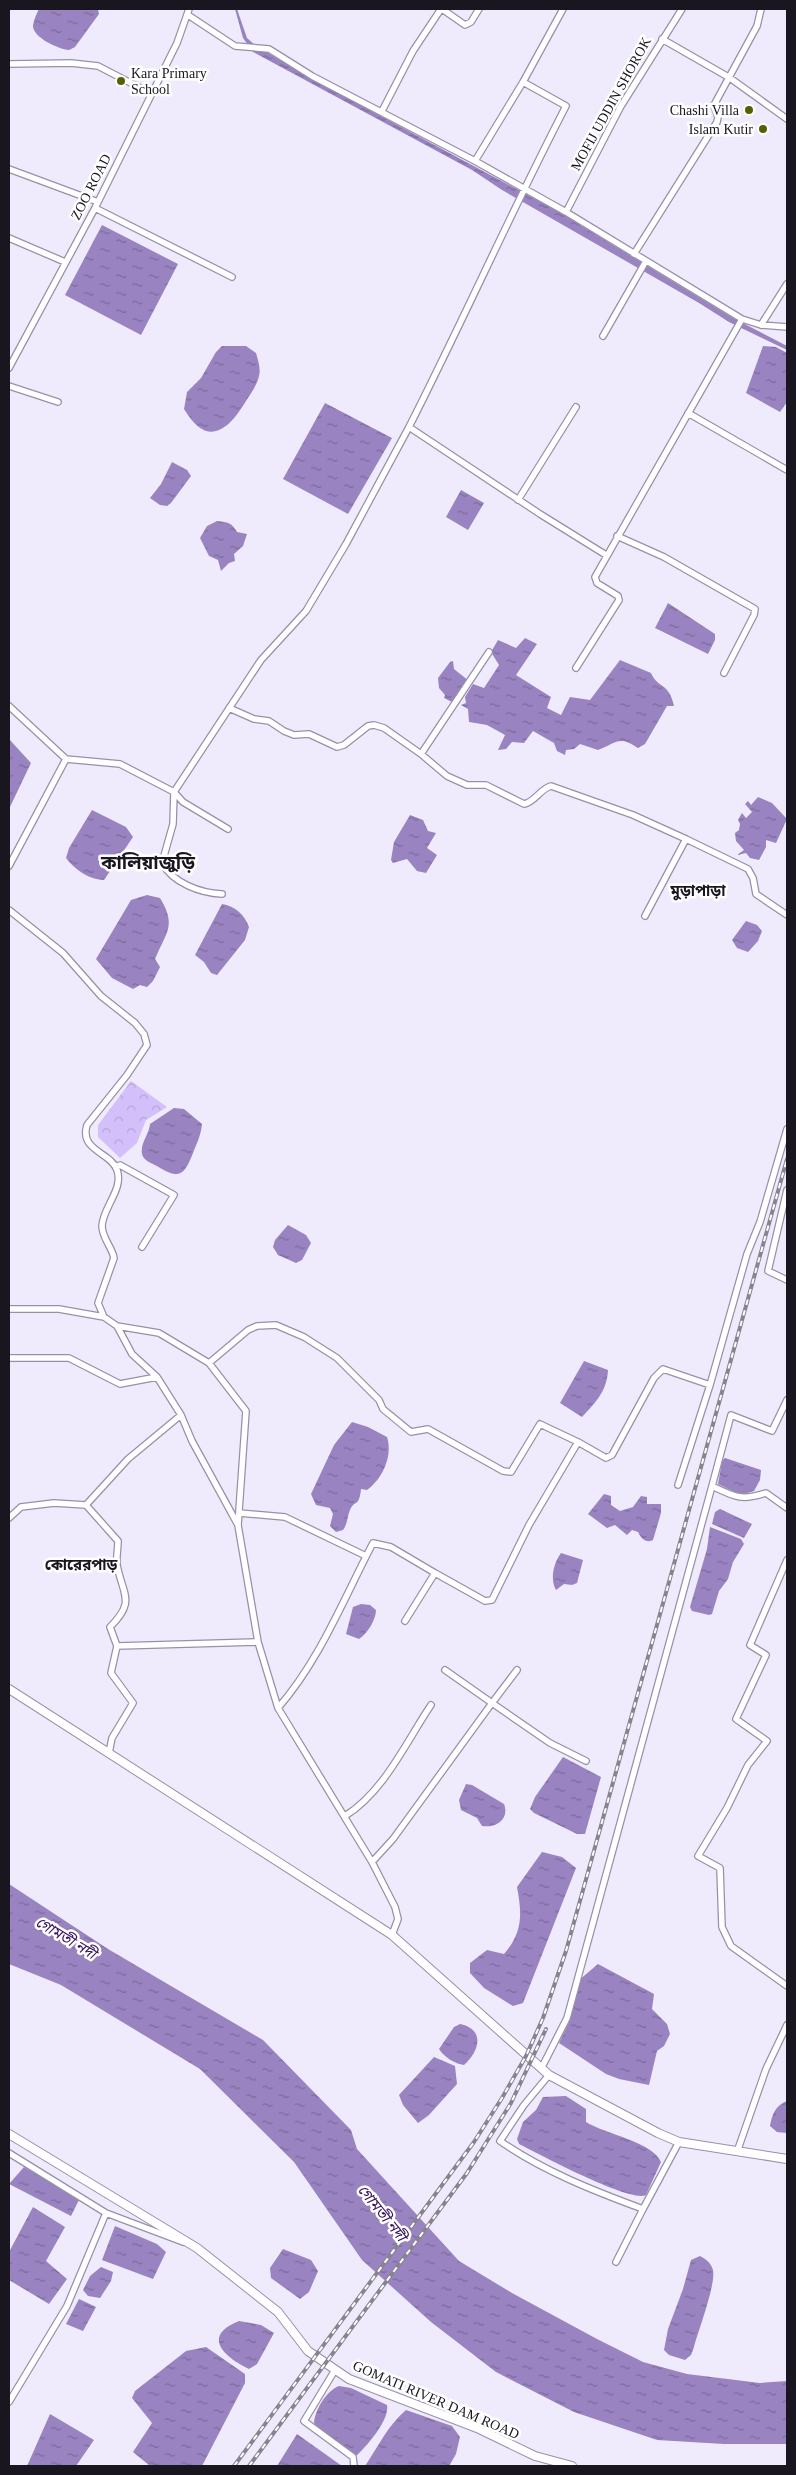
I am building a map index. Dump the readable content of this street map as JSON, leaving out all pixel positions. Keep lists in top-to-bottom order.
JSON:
{
  "streets": {
    "street": ["MOFIJ UDDIN SHOROK", "ZOO ROAD", "GOMATI RIVER DAM ROAD"]
  },
  "districts": ["কালিয়াজুড়ি", "মুড়াপাড়া", "কোরেরপাড়"],
  "water": ["গোমতী নদী"],
  "places": ["Kara Primary School", "Chashi Villa", "Islam Kutir"]
}
